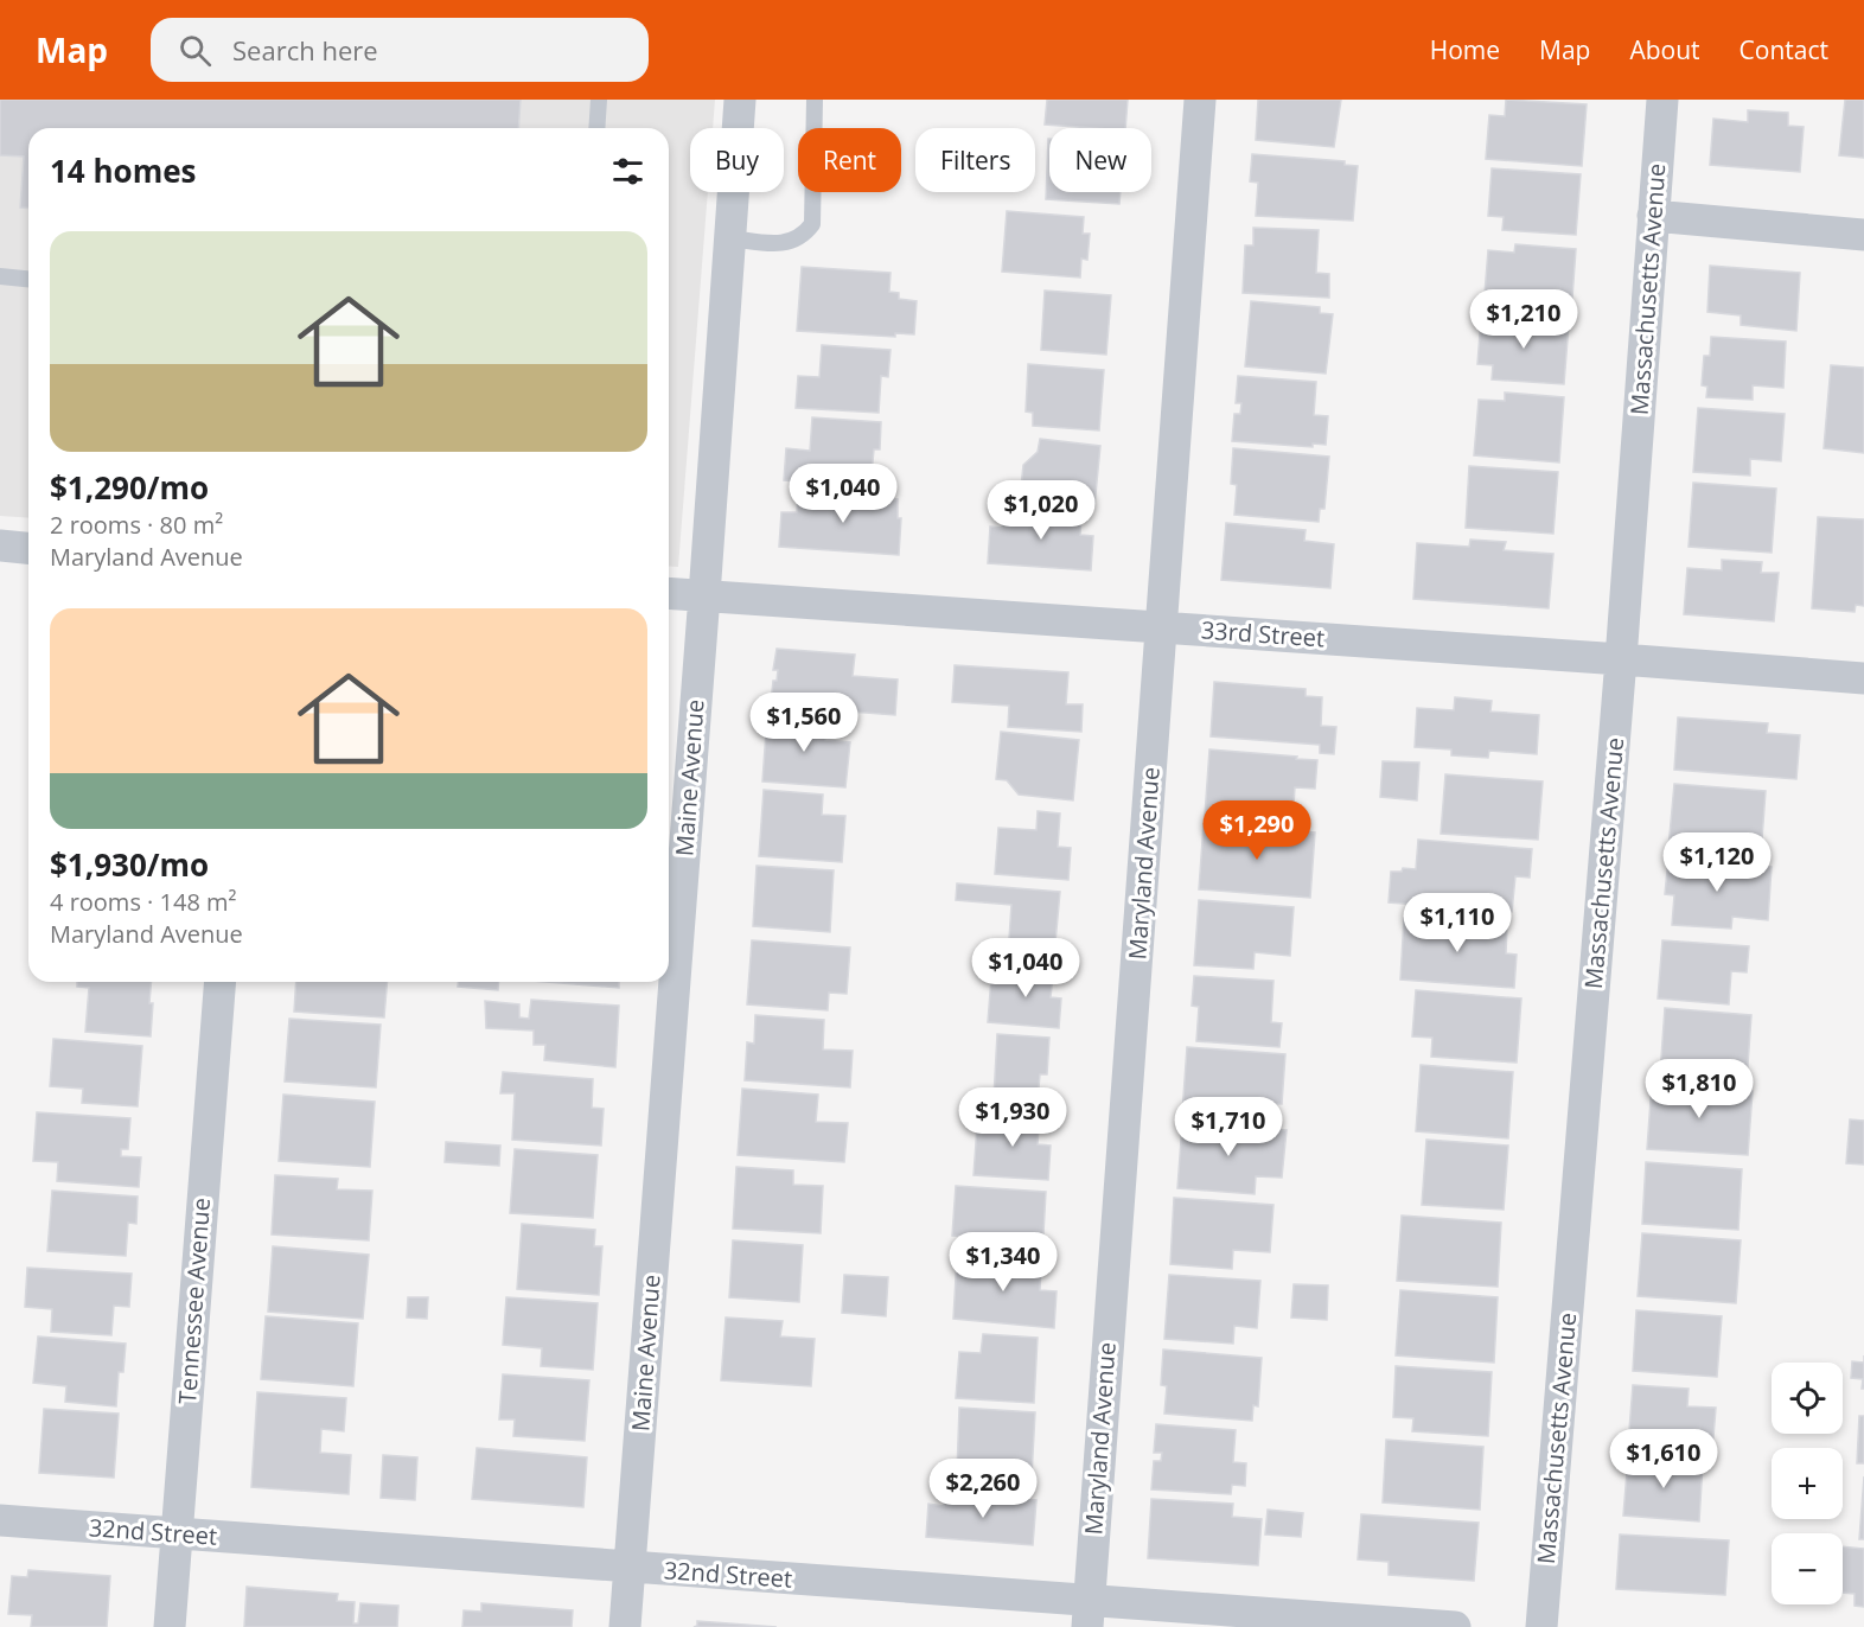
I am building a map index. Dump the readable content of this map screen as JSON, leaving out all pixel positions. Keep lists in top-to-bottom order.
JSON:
{
  "streets": {
    "street": [
      "Massachusetts Avenue",
      "33rd Street",
      "Maine Avenue",
      "Maryland Avenue",
      "Tennessee Avenue",
      "32nd Street"
    ]
  },
  "crossings": [
    ["Massachusetts Avenue", "33rd Street"],
    ["33rd Street", "Maine Avenue"],
    ["33rd Street", "Maryland Avenue"],
    ["Maine Avenue", "32nd Street"],
    ["Maryland Avenue", "32nd Street"],
    ["Tennessee Avenue", "32nd Street"]
  ],
  "page": {
    "header": "Map",
    "search": "Search here",
    "nav": [
      "Home",
      "Map",
      "About",
      "Contact"
    ],
    "chip": [
      "Buy",
      "Rent",
      "Filters",
      "New"
    ],
    "heading": "14 homes",
    "list": [
      {
        "name": "$1,290/mo",
        "note": "2 rooms · 80 m² · Maryland Avenue"
      },
      {
        "name": "$1,930/mo",
        "note": "4 rooms · 148 m² · Maryland Avenue"
      }
    ],
    "price": [
      "$1,210",
      "$1,040",
      "$1,020",
      "$1,560",
      "$1,290",
      "$1,120",
      "$1,110",
      "$1,040",
      "$1,810",
      "$1,930",
      "$1,710",
      "$1,340",
      "$1,610",
      "$2,260"
    ],
    "map_buttons": ["+", "−"]
  }
}
